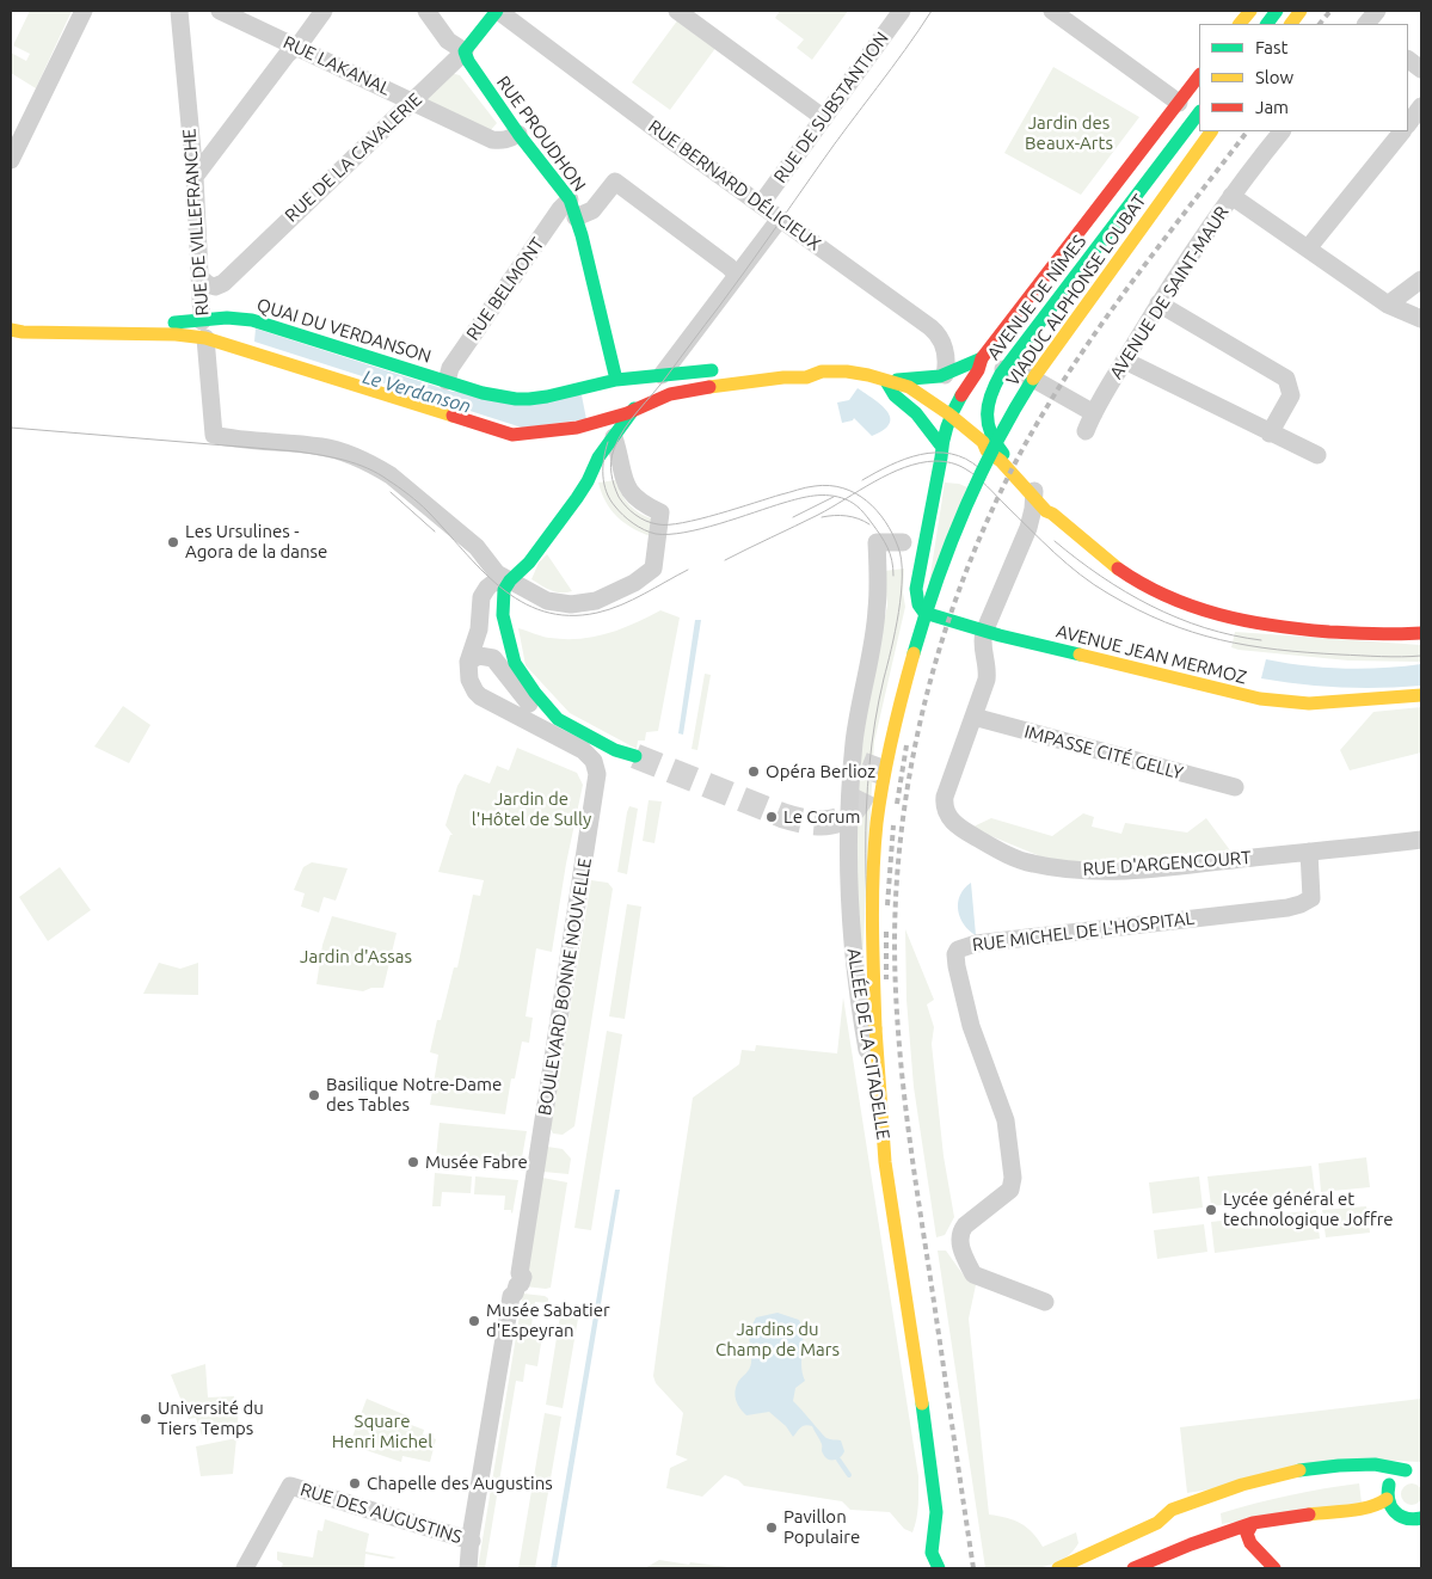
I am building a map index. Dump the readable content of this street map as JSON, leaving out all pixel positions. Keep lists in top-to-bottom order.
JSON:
{
  "streets": {
    "main road": [
      "RUE PROUDHON",
      "RUE DE LA CAVALERIE",
      "VIADUC ALPHONSE LOUBAT",
      "AVENUE DE NÎMES",
      "QUAI DU VERDANSON",
      "AVENUE JEAN MERMOZ",
      "ALLÉE DE LA CITADELLE"
    ],
    "street": [
      "RUE LAKANAL",
      "RUE DE SUBSTANTION",
      "RUE BERNARD DÉLICIEUX",
      "RUE DE VILLEFRANCHE",
      "RUE BELMONT",
      "AVENUE DE SAINT-MAUR",
      "IMPASSE CITÉ GELLY",
      "RUE D'ARGENCOURT",
      "RUE MICHEL DE L'HOSPITAL",
      "BOULEVARD BONNE NOUVELLE",
      "RUE DES AUGUSTINS"
    ]
  },
  "crossings": [
    ["RUE LAKANAL", "RUE PROUDHON"],
    ["RUE LAKANAL", "RUE DE LA CAVALERIE"],
    ["RUE DE SUBSTANTION", "RUE BERNARD DÉLICIEUX"],
    ["RUE PROUDHON", "RUE DE LA CAVALERIE"],
    ["RUE PROUDHON", "RUE BELMONT"],
    ["RUE PROUDHON", "QUAI DU VERDANSON"],
    ["RUE DE LA CAVALERIE", "RUE BERNARD DÉLICIEUX"],
    ["RUE DE LA CAVALERIE", "RUE DE VILLEFRANCHE"],
    ["RUE BERNARD DÉLICIEUX", "QUAI DU VERDANSON"],
    ["RUE DE VILLEFRANCHE", "QUAI DU VERDANSON"],
    ["RUE BELMONT", "QUAI DU VERDANSON"],
    ["VIADUC ALPHONSE LOUBAT", "ALLÉE DE LA CITADELLE"],
    ["AVENUE DE NÎMES", "QUAI DU VERDANSON"],
    ["AVENUE DE NÎMES", "RUE D'ARGENCOURT"],
    ["QUAI DU VERDANSON", "RUE D'ARGENCOURT"],
    ["AVENUE JEAN MERMOZ", "RUE D'ARGENCOURT"],
    ["IMPASSE CITÉ GELLY", "RUE D'ARGENCOURT"],
    ["RUE D'ARGENCOURT", "RUE MICHEL DE L'HOSPITAL"],
    ["BOULEVARD BONNE NOUVELLE", "RUE DES AUGUSTINS"]
  ],
  "water": ["Le Verdanson"],
  "parks": [
    "Jardin des Beaux-Arts",
    "Jardin de l'Hôtel de Sully",
    "Jardin d'Assas",
    "Jardins du Champ de Mars",
    "Square Henri Michel"
  ],
  "places": [
    "Les Ursulines - Agora de la danse",
    "Opéra Berlioz",
    "Le Corum",
    "Basilique Notre-Dame des Tables",
    "Musée Fabre",
    "Lycée général et technologique Joffre",
    "Musée Sabatier d'Espeyran",
    "Université du Tiers Temps",
    "Chapelle des Augustins",
    "Pavillon Populaire"
  ],
  "legend": ["Fast", "Slow", "Jam"]
}
